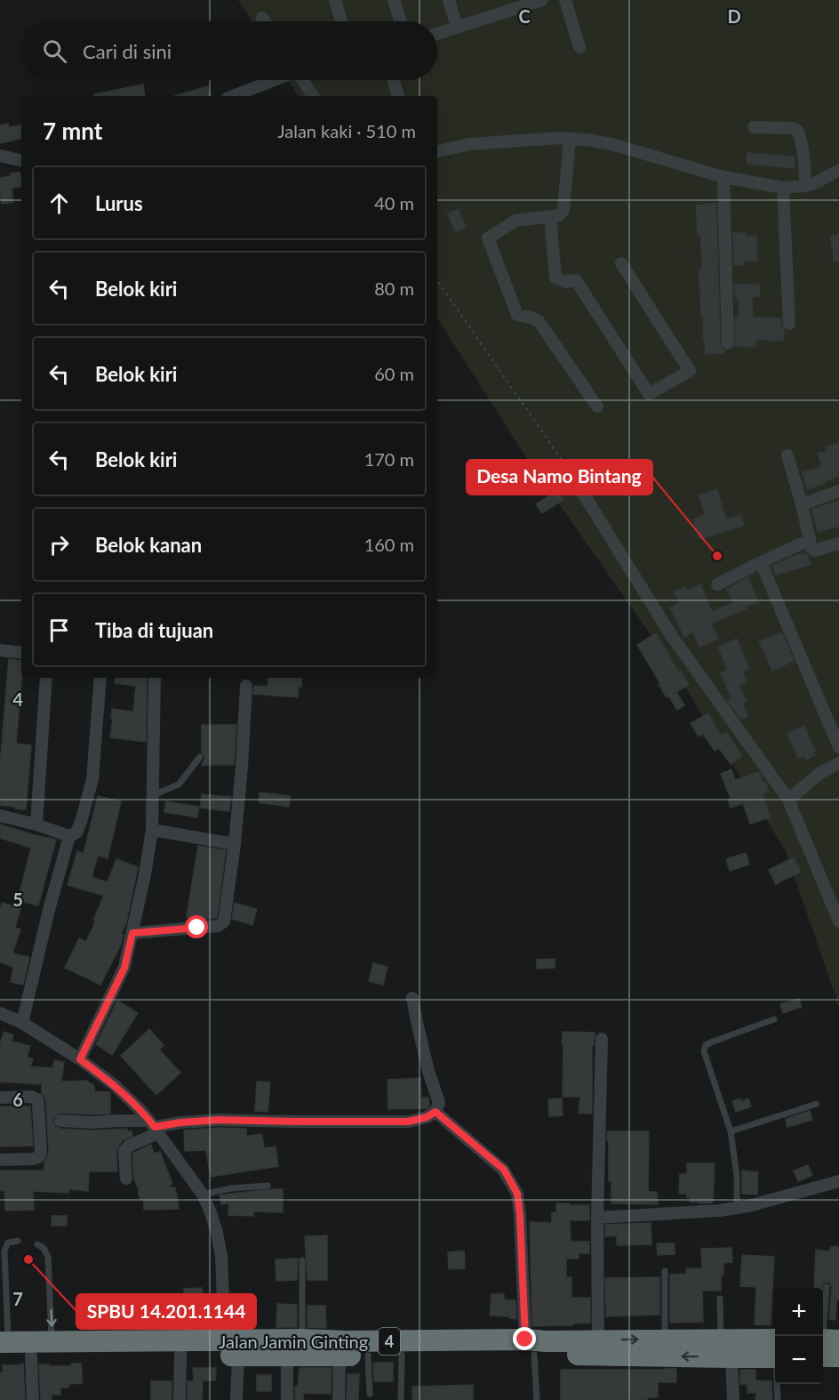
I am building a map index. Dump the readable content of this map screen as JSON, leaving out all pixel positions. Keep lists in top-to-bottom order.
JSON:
{
  "streets": {
    "highway": ["Jalan Jamin Ginting", "4"]
  },
  "places": ["Desa Namo Bintang", "SPBU 14.201.1144"],
  "page": {
    "search": "Cari di sini",
    "heading": ["7 mnt", "Jalan kaki · 510 m"],
    "list": [
      ["Lurus", "40 m"],
      ["Belok kiri", "80 m"],
      ["Belok kiri", "60 m"],
      ["Belok kiri", "170 m"],
      ["Belok kanan", "160 m"],
      "Tiba di tujuan"
    ],
    "map_buttons": ["+", "−"]
  },
  "grid": {
    "columns": ["C", "D"],
    "rows": [
      "4",
      "5",
      "6",
      "7"
    ]
  }
}
